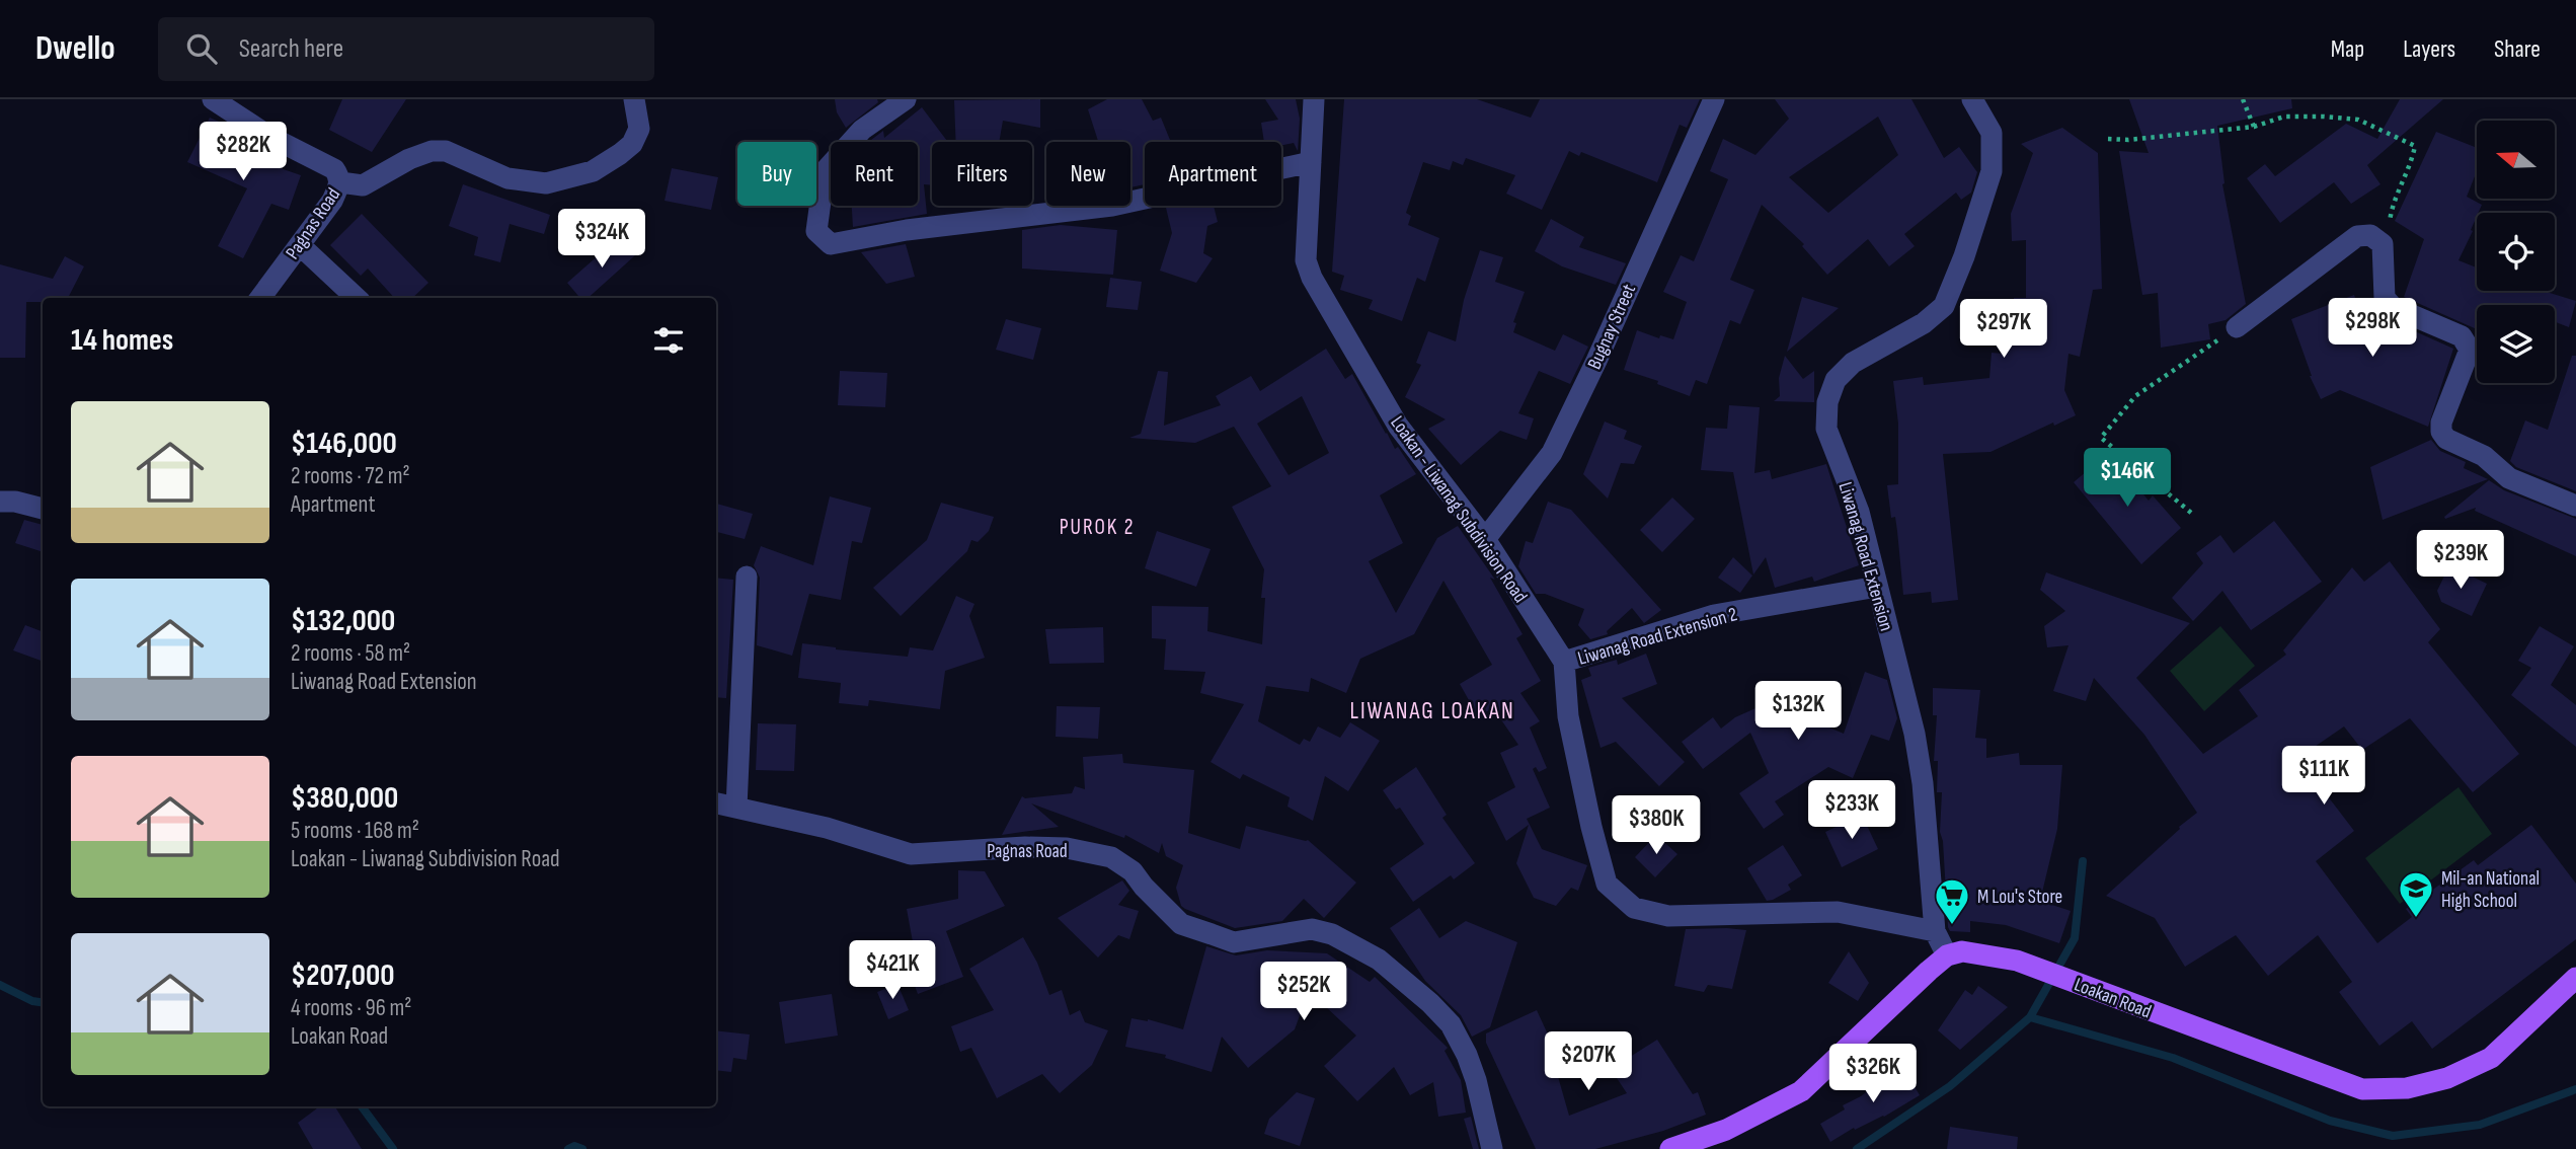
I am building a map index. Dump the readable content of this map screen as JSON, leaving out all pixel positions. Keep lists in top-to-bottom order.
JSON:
{
  "streets": {
    "main road": ["Loakan Road"],
    "street": [
      "Pagnas Road",
      "Bugnay Street",
      "Loakan - Liwanag Subdivision Road",
      "Liwanag Road Extension",
      "Liwanag Road Extension 2"
    ]
  },
  "crossings": [
    ["Bugnay Street", "Loakan - Liwanag Subdivision Road"],
    ["Loakan - Liwanag Subdivision Road", "Liwanag Road Extension"],
    ["Loakan - Liwanag Subdivision Road", "Liwanag Road Extension 2"],
    ["Liwanag Road Extension", "Liwanag Road Extension 2"],
    ["Liwanag Road Extension", "Loakan Road"]
  ],
  "districts": ["PUROK 2", "LIWANAG LOAKAN"],
  "places": {
    "school or university": ["Mil-an National High School"],
    "supermarket": ["M Lou's Store"]
  },
  "north": "left",
  "page": {
    "header": "Dwello",
    "search": "Search here",
    "nav": ["Map", "Layers", "Share"],
    "price": [
      "$282K",
      "$324K",
      "$298K",
      "$297K",
      "$146K",
      "$239K",
      "$132K",
      "$111K",
      "$233K",
      "$380K",
      "$421K",
      "$252K",
      "$207K",
      "$326K"
    ],
    "chip": [
      "Buy",
      "Rent",
      "Filters",
      "New",
      "Apartment"
    ],
    "heading": "14 homes",
    "list": [
      {
        "name": "$146,000",
        "note": "2 rooms · 72 m² · Apartment"
      },
      {
        "name": "$132,000",
        "note": "2 rooms · 58 m² · Liwanag Road Extension"
      },
      {
        "name": "$380,000",
        "note": "5 rooms · 168 m² · Loakan - Liwanag Subdivision Road"
      },
      {
        "name": "$207,000",
        "note": "4 rooms · 96 m² · Loakan Road"
      }
    ]
  }
}
